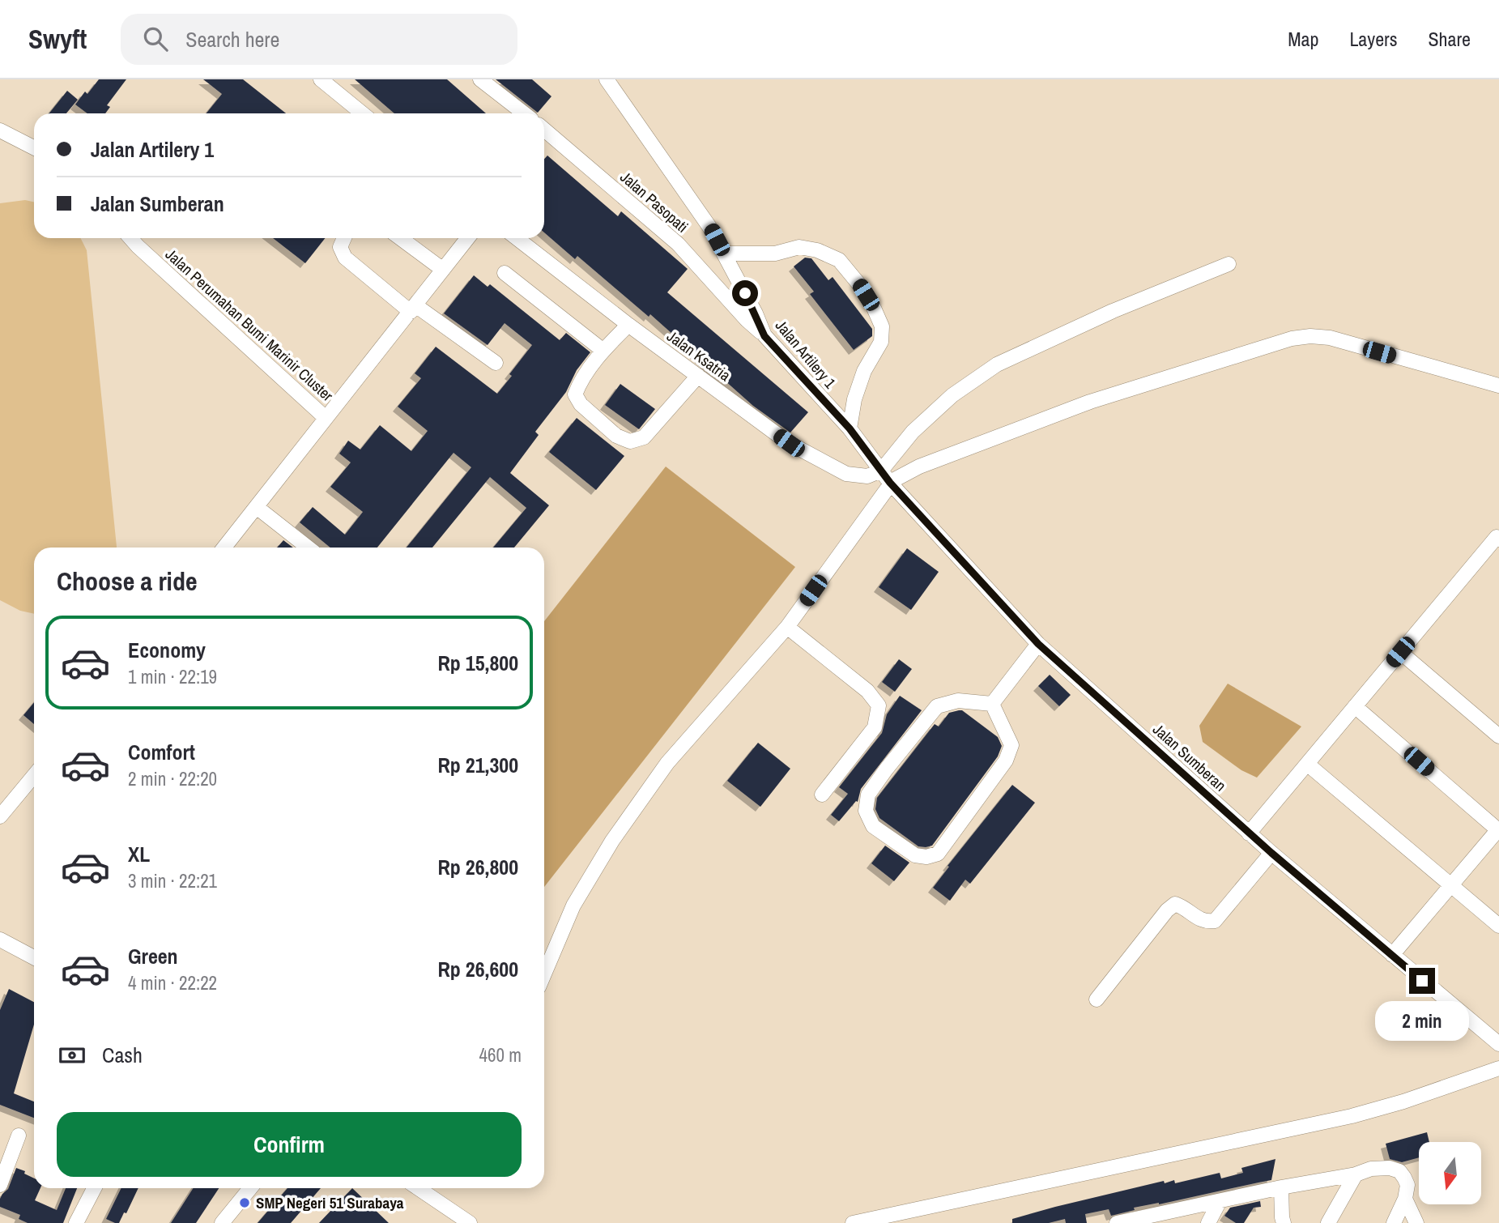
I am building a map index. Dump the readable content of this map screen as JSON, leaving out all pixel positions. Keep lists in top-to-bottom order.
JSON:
{
  "streets": {
    "street": [
      "Jalan Pasopati",
      "Jalan Perumahan Bumi Marinir Cluster",
      "Jalan Artilery 1",
      "Jalan Ksatria",
      "Jalan Sumberan"
    ]
  },
  "crossings": [
    ["Jalan Pasopati", "Jalan Artilery 1"],
    ["Jalan Artilery 1", "Jalan Ksatria"],
    ["Jalan Artilery 1", "Jalan Sumberan"],
    ["Jalan Ksatria", "Jalan Sumberan"]
  ],
  "places": ["SMP Negeri 51 Surabaya"],
  "north": "bottom",
  "page": {
    "header": "Swyft",
    "search": "Search here",
    "nav": ["Map", "Layers", "Share"],
    "banner": ["Jalan Artilery 1", "Jalan Sumberan"],
    "heading": "Choose a ride",
    "list": [
      {
        "name": "Economy",
        "note": "1 min · 22:19",
        "value": "Rp 15,800"
      },
      {
        "name": "Comfort",
        "note": "2 min · 22:20",
        "value": "Rp 21,300"
      },
      {
        "name": "XL",
        "note": "3 min · 22:21",
        "value": "Rp 26,800"
      },
      {
        "name": "Green",
        "note": "4 min · 22:22",
        "value": "Rp 26,600"
      }
    ],
    "bubble": "2 min",
    "pay": ["Cash", "460 m"],
    "buttons": "Confirm"
  }
}
